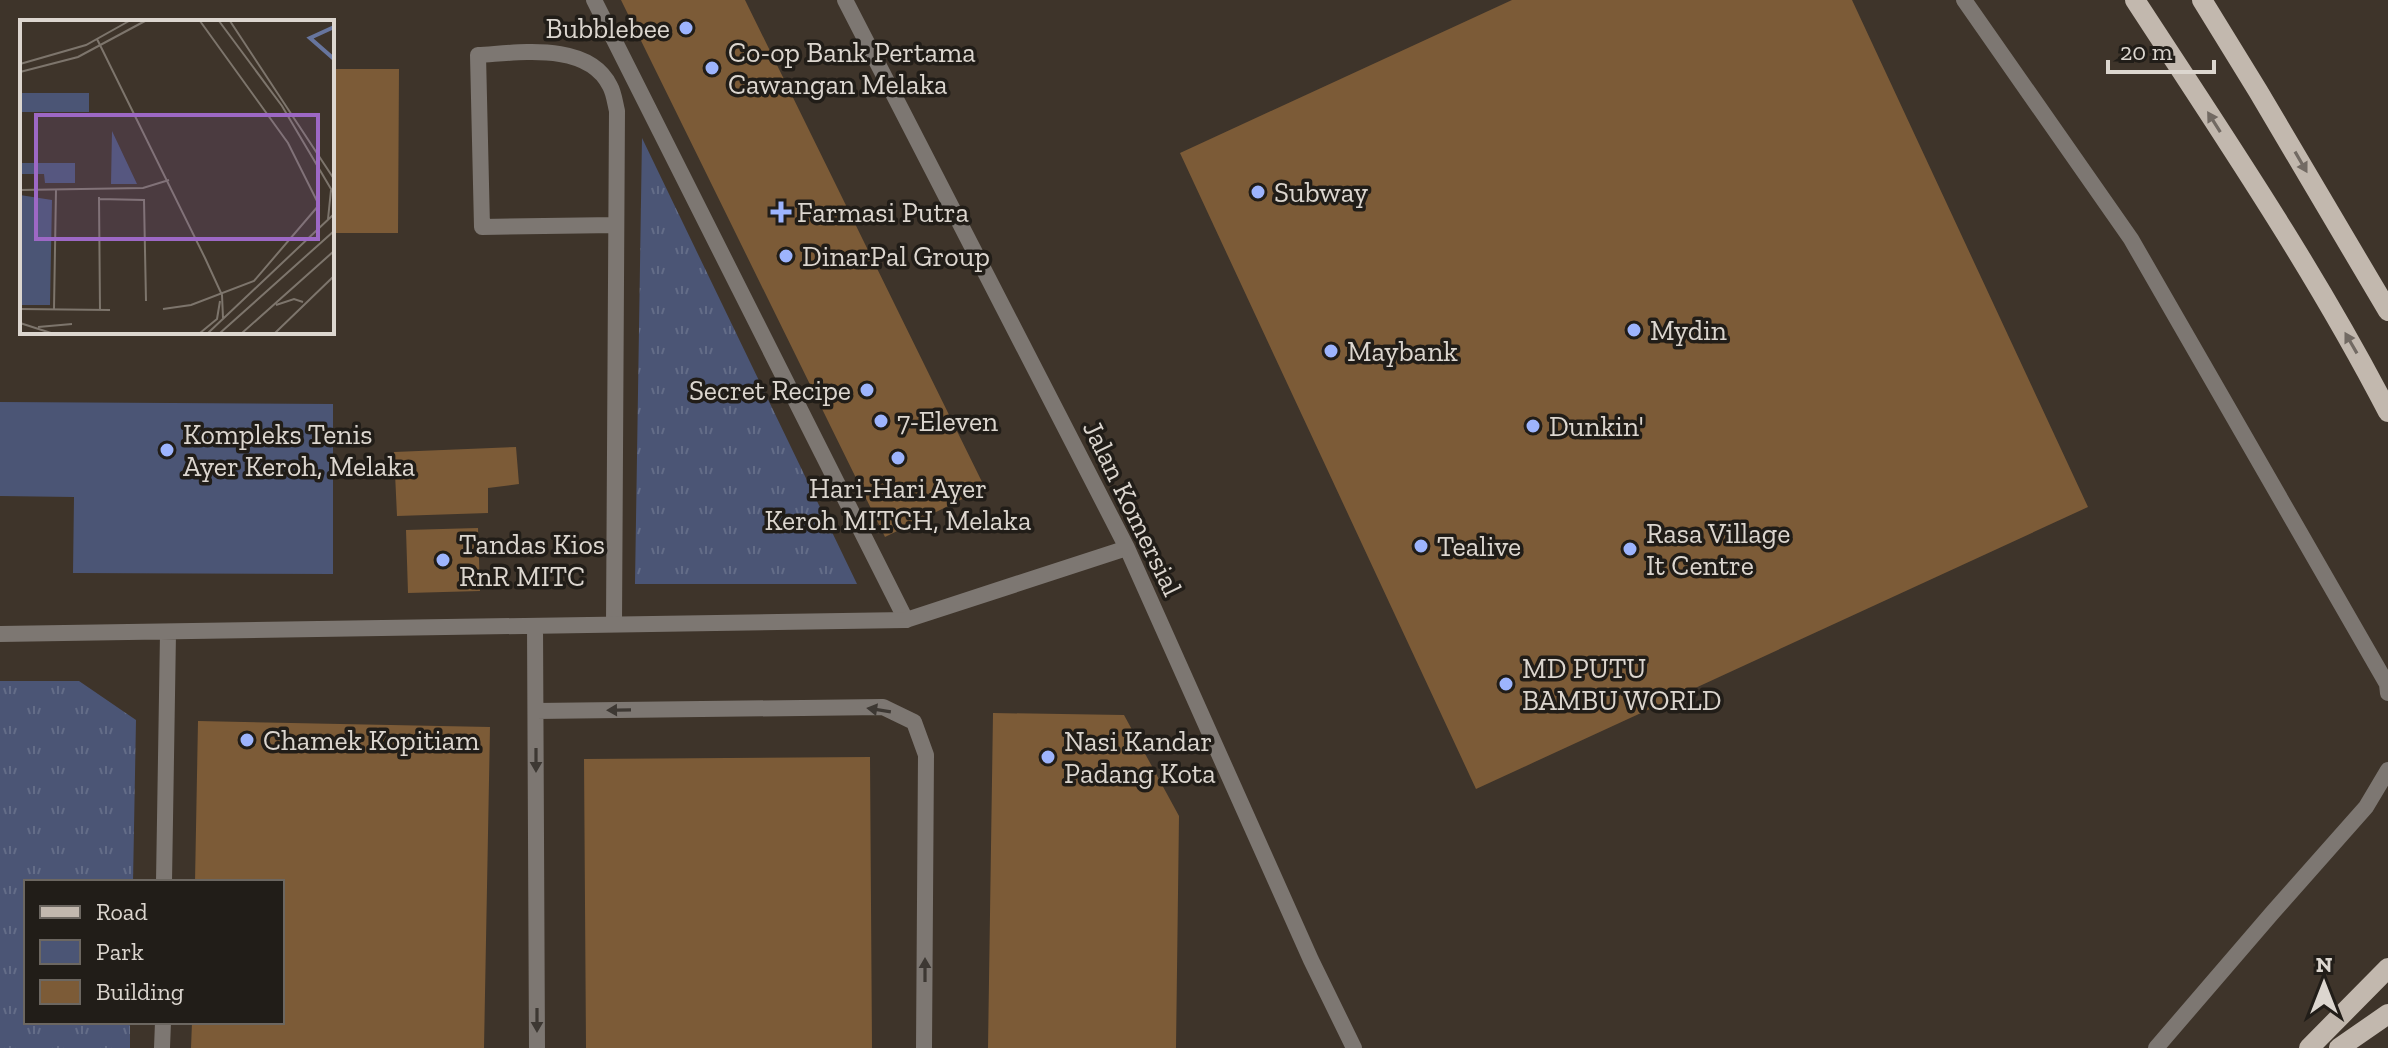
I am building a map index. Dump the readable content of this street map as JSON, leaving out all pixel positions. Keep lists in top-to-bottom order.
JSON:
{
  "streets": {
    "street": ["Jalan Komersial"]
  },
  "places": {
    "other": [
      "Bubblebee",
      "Co-op Bank Pertama Cawangan Melaka",
      "Subway",
      "DinarPal Group",
      "Mydin",
      "Maybank",
      "Secret Recipe",
      "7-Eleven",
      "Dunkin'",
      "Kompleks Tenis Ayer Keroh, Melaka",
      "Hari-Hari Ayer Keroh MITCH, Melaka",
      "Tealive",
      "Rasa Village It Centre",
      "Tandas Kios RnR MITC",
      "MD PUTU BAMBU WORLD",
      "Chamek Kopitiam",
      "Nasi Kandar Padang Kota"
    ],
    "health": ["Farmasi Putra"]
  },
  "legend": ["Road", "Park", "Building"],
  "scale_bar": "20 m",
  "north": "top"
}
